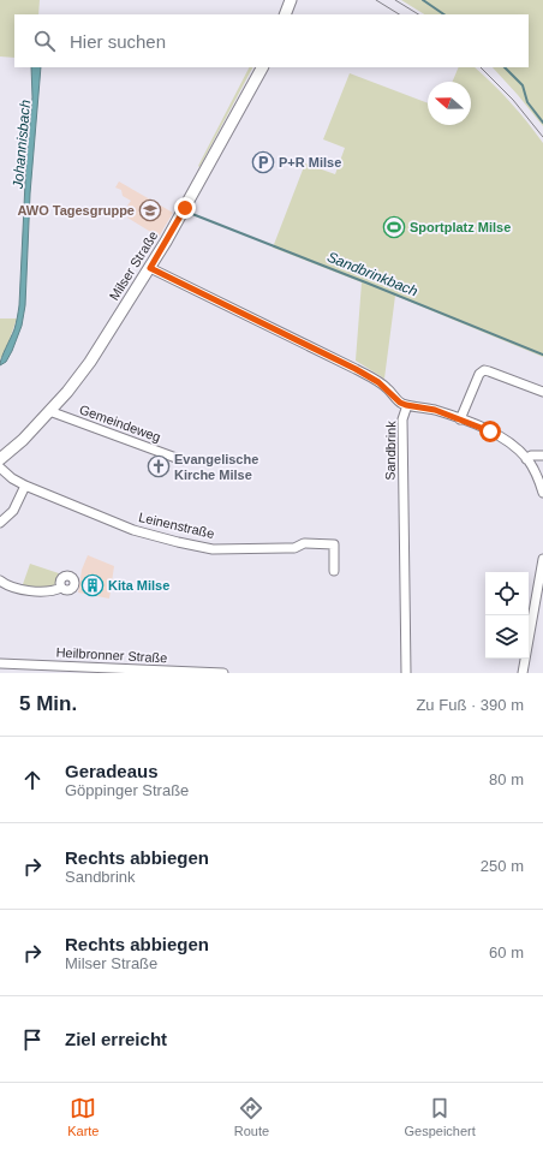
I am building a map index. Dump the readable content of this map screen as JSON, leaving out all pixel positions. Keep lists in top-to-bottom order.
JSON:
{
  "streets": {
    "main road": ["Milser Straße"],
    "street": [
      "Gemeindeweg",
      "Sandbrink",
      "Leinenstraße",
      "Heilbronner Straße"
    ]
  },
  "crossings": [
    ["Milser Straße", "Gemeindeweg"],
    ["Milser Straße", "Sandbrink"]
  ],
  "water": ["Johannisbach", "Sandbrinkbach"],
  "places": {
    "parking": ["P+R Milse"],
    "school or university": ["AWO Tagesgruppe"],
    "sports": ["Sportplatz Milse"],
    "church": ["Evangelische Kirche Milse"],
    "building": ["Kita Milse"]
  },
  "north": "left",
  "page": {
    "search": "Hier suchen",
    "heading": ["5 Min.", "Zu Fuß · 390 m"],
    "list": [
      ["Geradeaus", "Göppinger Straße", "80 m"],
      ["Rechts abbiegen", "Sandbrink", "250 m"],
      ["Rechts abbiegen", "Milser Straße", "60 m"],
      "Ziel erreicht"
    ],
    "nav": ["Karte", "Route", "Gespeichert"]
  }
}
